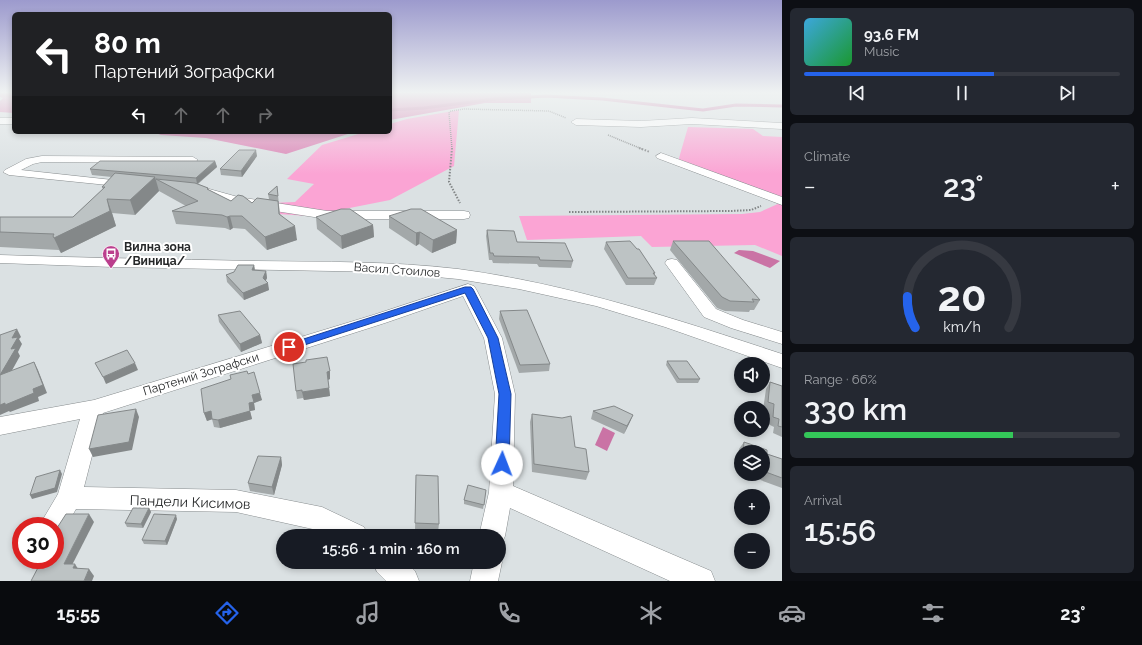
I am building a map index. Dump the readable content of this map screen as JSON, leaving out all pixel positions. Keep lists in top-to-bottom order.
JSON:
{
  "streets": {
    "street": ["Васил Стоилов", "Партений Зографски", "Пандели Кисимов"]
  },
  "crossings": [
    ["Васил Стоилов", "Партений Зографски"]
  ],
  "places": {
    "bus stop": ["Вилна зона /Виница/"]
  },
  "page": {
    "turn": ["80 m", "Партений Зографски"],
    "song": ["93.6 FM", "Music"],
    "tile": [
      "Climate",
      ["Range · 66%", "330 km"],
      ["Arrival", "15:56"]
    ],
    "heat": ["−", "23°", "+"],
    "map_buttons": ["+", "−"],
    "limit": "30",
    "trip": "15:56 · 1 min · 160 m",
    "tabs": ["15:55", "23°"],
    "gauge": ["20", "km/h"]
  }
}
